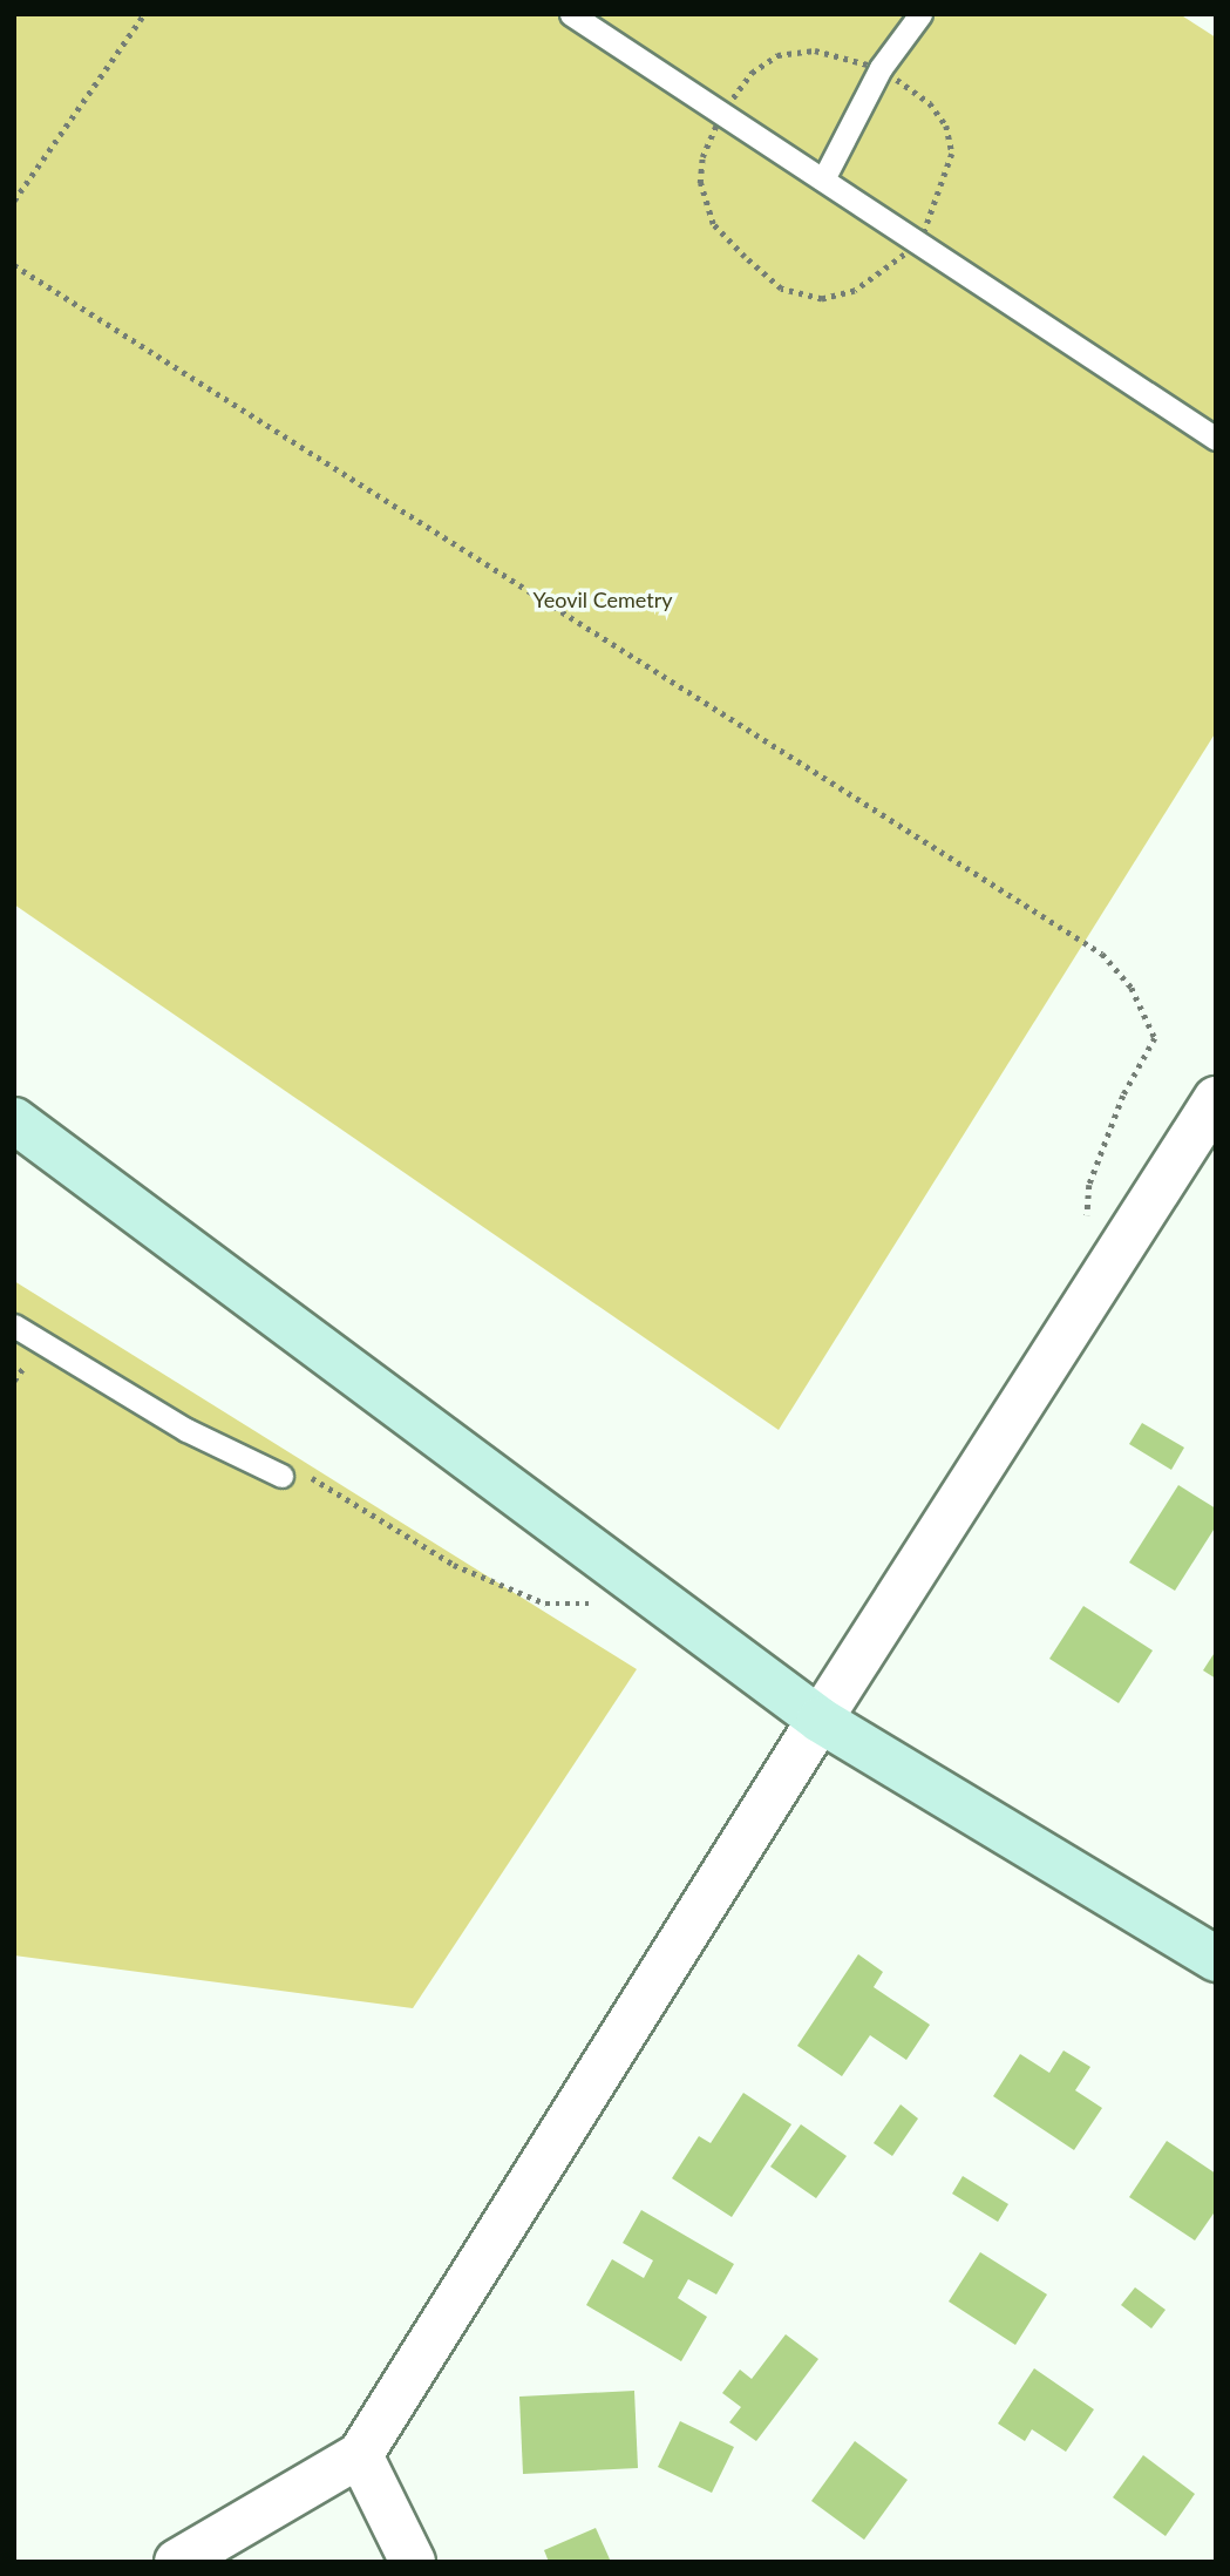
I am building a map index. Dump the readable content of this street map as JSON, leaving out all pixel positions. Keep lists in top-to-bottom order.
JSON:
{
  "parks": ["Yeovil Cemetry"]
}
